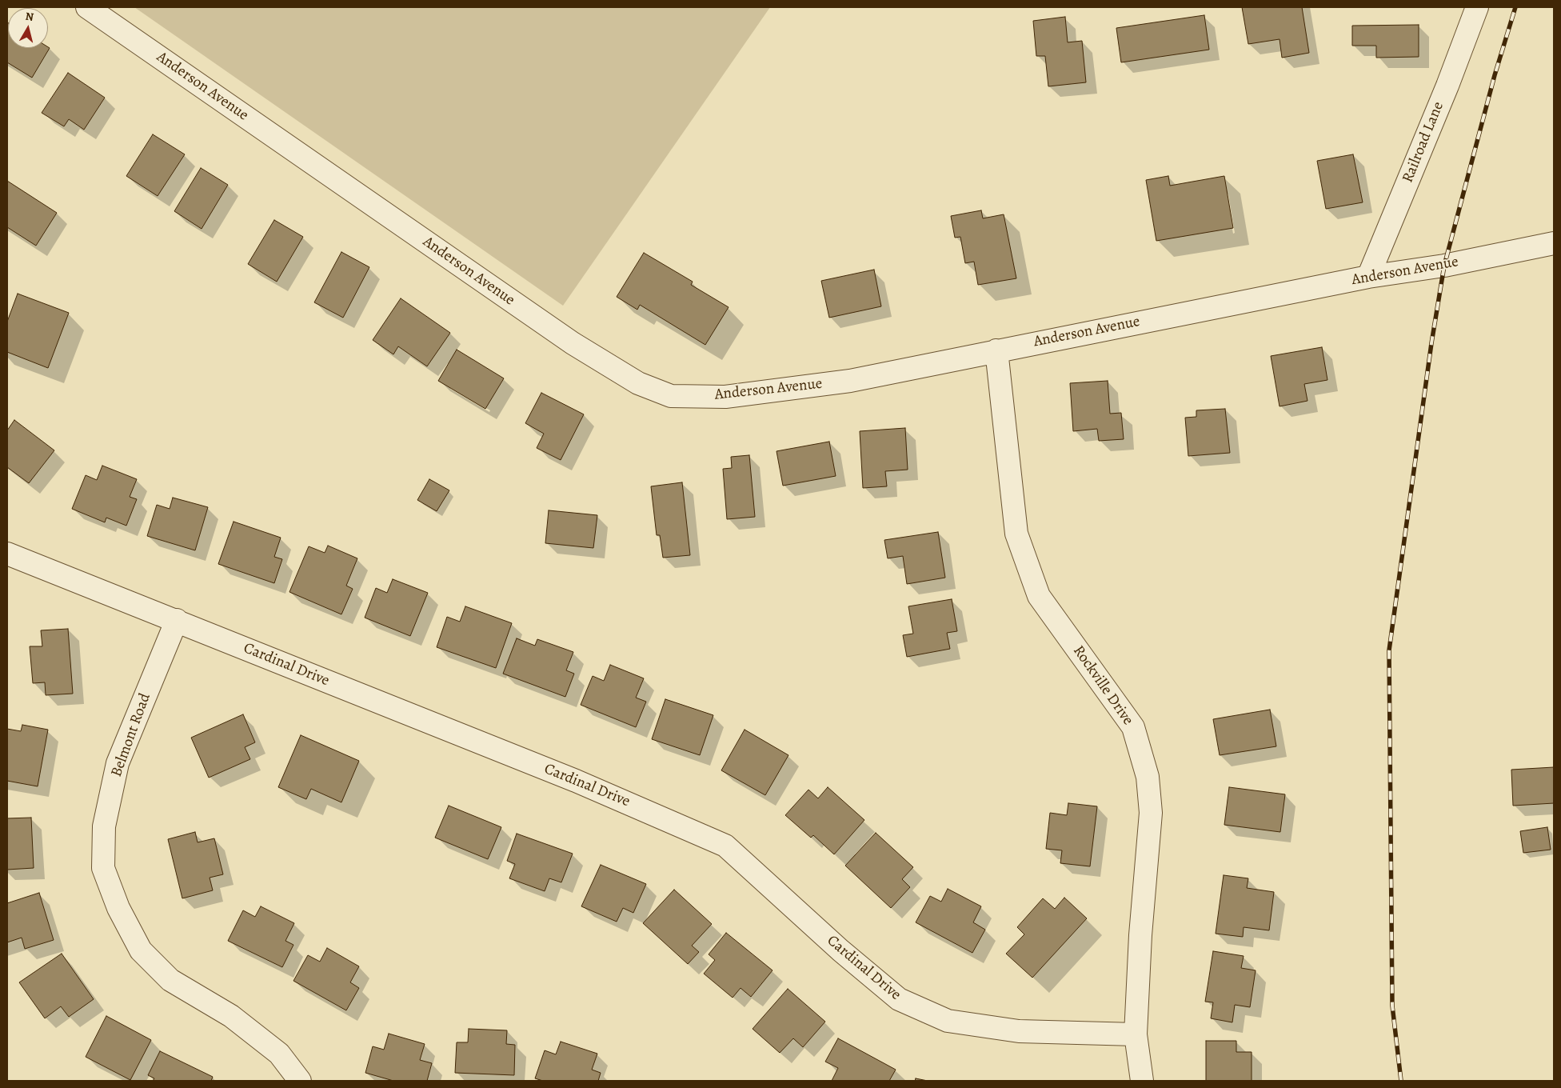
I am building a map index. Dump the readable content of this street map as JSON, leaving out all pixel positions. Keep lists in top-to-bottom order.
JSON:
{
  "streets": {
    "street": [
      "Anderson Avenue",
      "Railroad Lane",
      "Cardinal Drive",
      "Rockville Drive",
      "Belmont Road"
    ]
  },
  "crossings": [
    ["Anderson Avenue", "Railroad Lane"],
    ["Anderson Avenue", "Rockville Drive"],
    ["Cardinal Drive", "Rockville Drive"],
    ["Cardinal Drive", "Belmont Road"]
  ],
  "north": "top"
}
